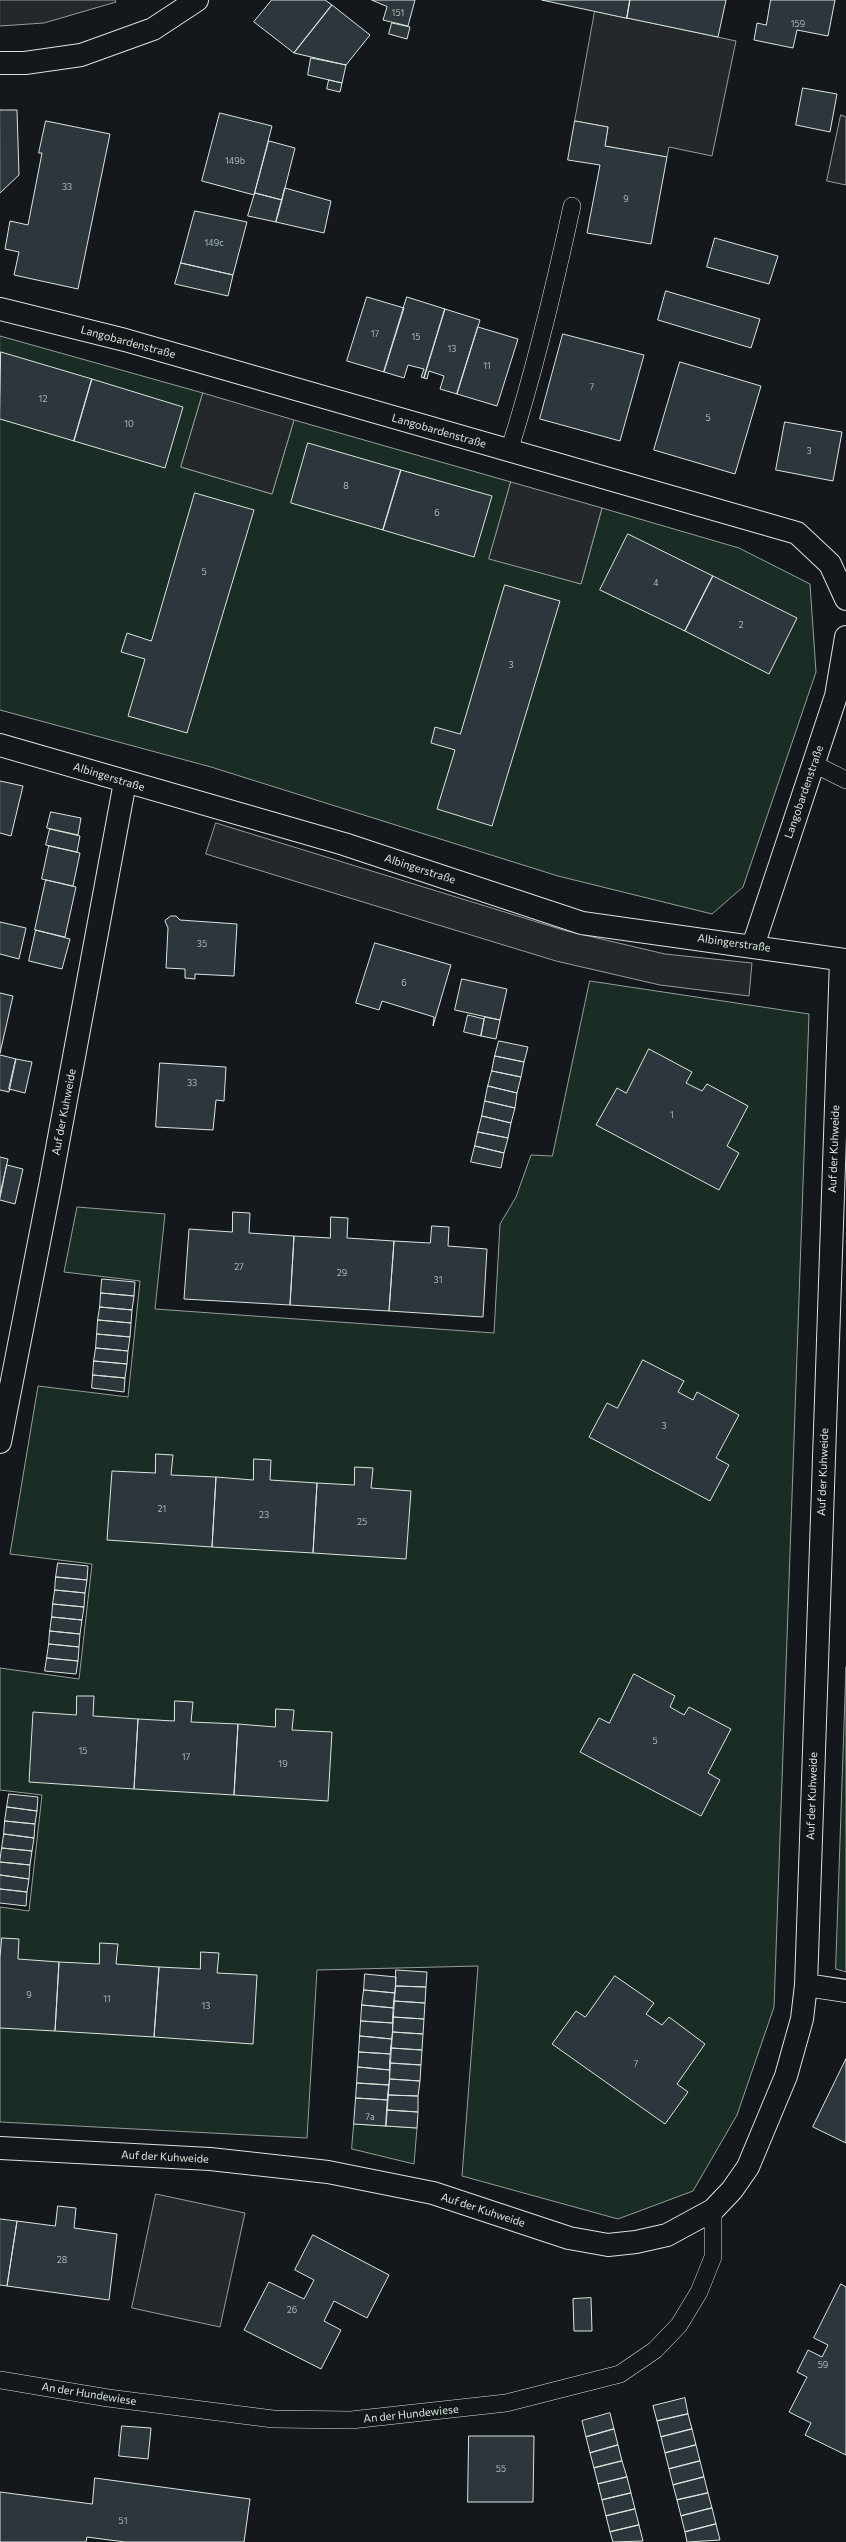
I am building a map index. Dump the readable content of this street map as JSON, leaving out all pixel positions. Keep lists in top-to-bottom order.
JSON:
{
  "streets": {
    "street": ["Langobardenstraße", "Albingerstraße", "Auf der Kuhweide"],
    "lane": ["An der Hundewiese"]
  },
  "crossings": [
    ["Langobardenstraße", "Albingerstraße"],
    ["Albingerstraße", "Auf der Kuhweide"],
    ["Auf der Kuhweide", "An der Hundewiese"]
  ],
  "house_numbers": [
    "151",
    "159",
    "149b",
    "33",
    "9",
    "149c",
    "17",
    "15",
    "13",
    "11",
    "7",
    "12",
    "5",
    "10",
    "3",
    "8",
    "6",
    "5",
    "4",
    "2",
    "3",
    "35",
    "6",
    "33",
    "1",
    "27",
    "29",
    "31",
    "3",
    "21",
    "23",
    "25",
    "5",
    "15",
    "17",
    "19",
    "9",
    "11",
    "13",
    "7",
    "7a",
    "28",
    "26",
    "59",
    "55",
    "51"
  ]
}
